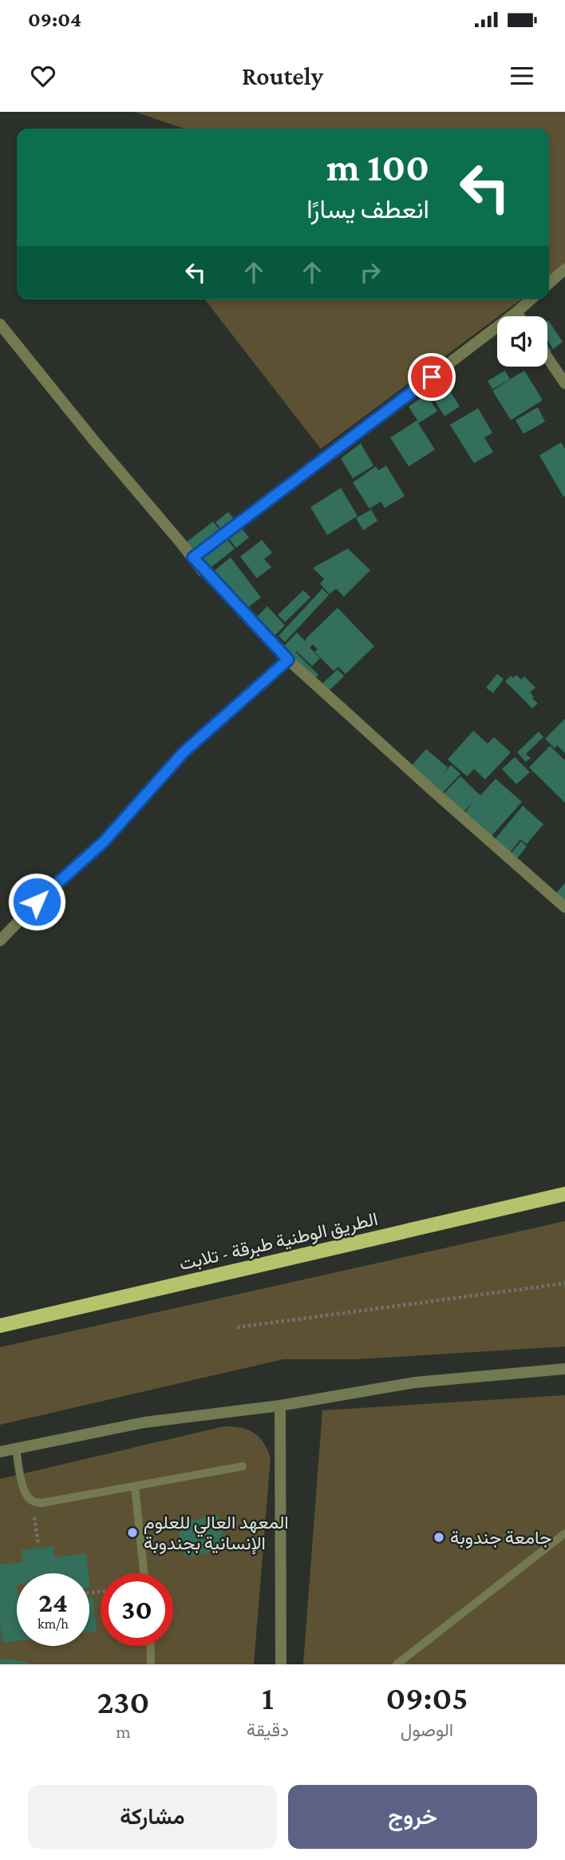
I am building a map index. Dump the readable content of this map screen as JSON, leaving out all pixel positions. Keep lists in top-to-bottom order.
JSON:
{
  "streets": {
    "main road": ["الطريق الوطنية طبرقة - تلابت"]
  },
  "places": ["المعهد العالي للعلوم الإنسانية بجندوبة", "جامعة جندوبة"],
  "page": {
    "status": "09:04",
    "header": "Routely",
    "turn": ["100 m", "انعطف يسارًا"],
    "speed": "24 km/h",
    "limit": "30",
    "eta": [
      "09:05",
      "الوصول",
      "1",
      "دقيقة",
      "230",
      "m"
    ],
    "buttons": ["خروج", "مشاركة"]
  }
}
